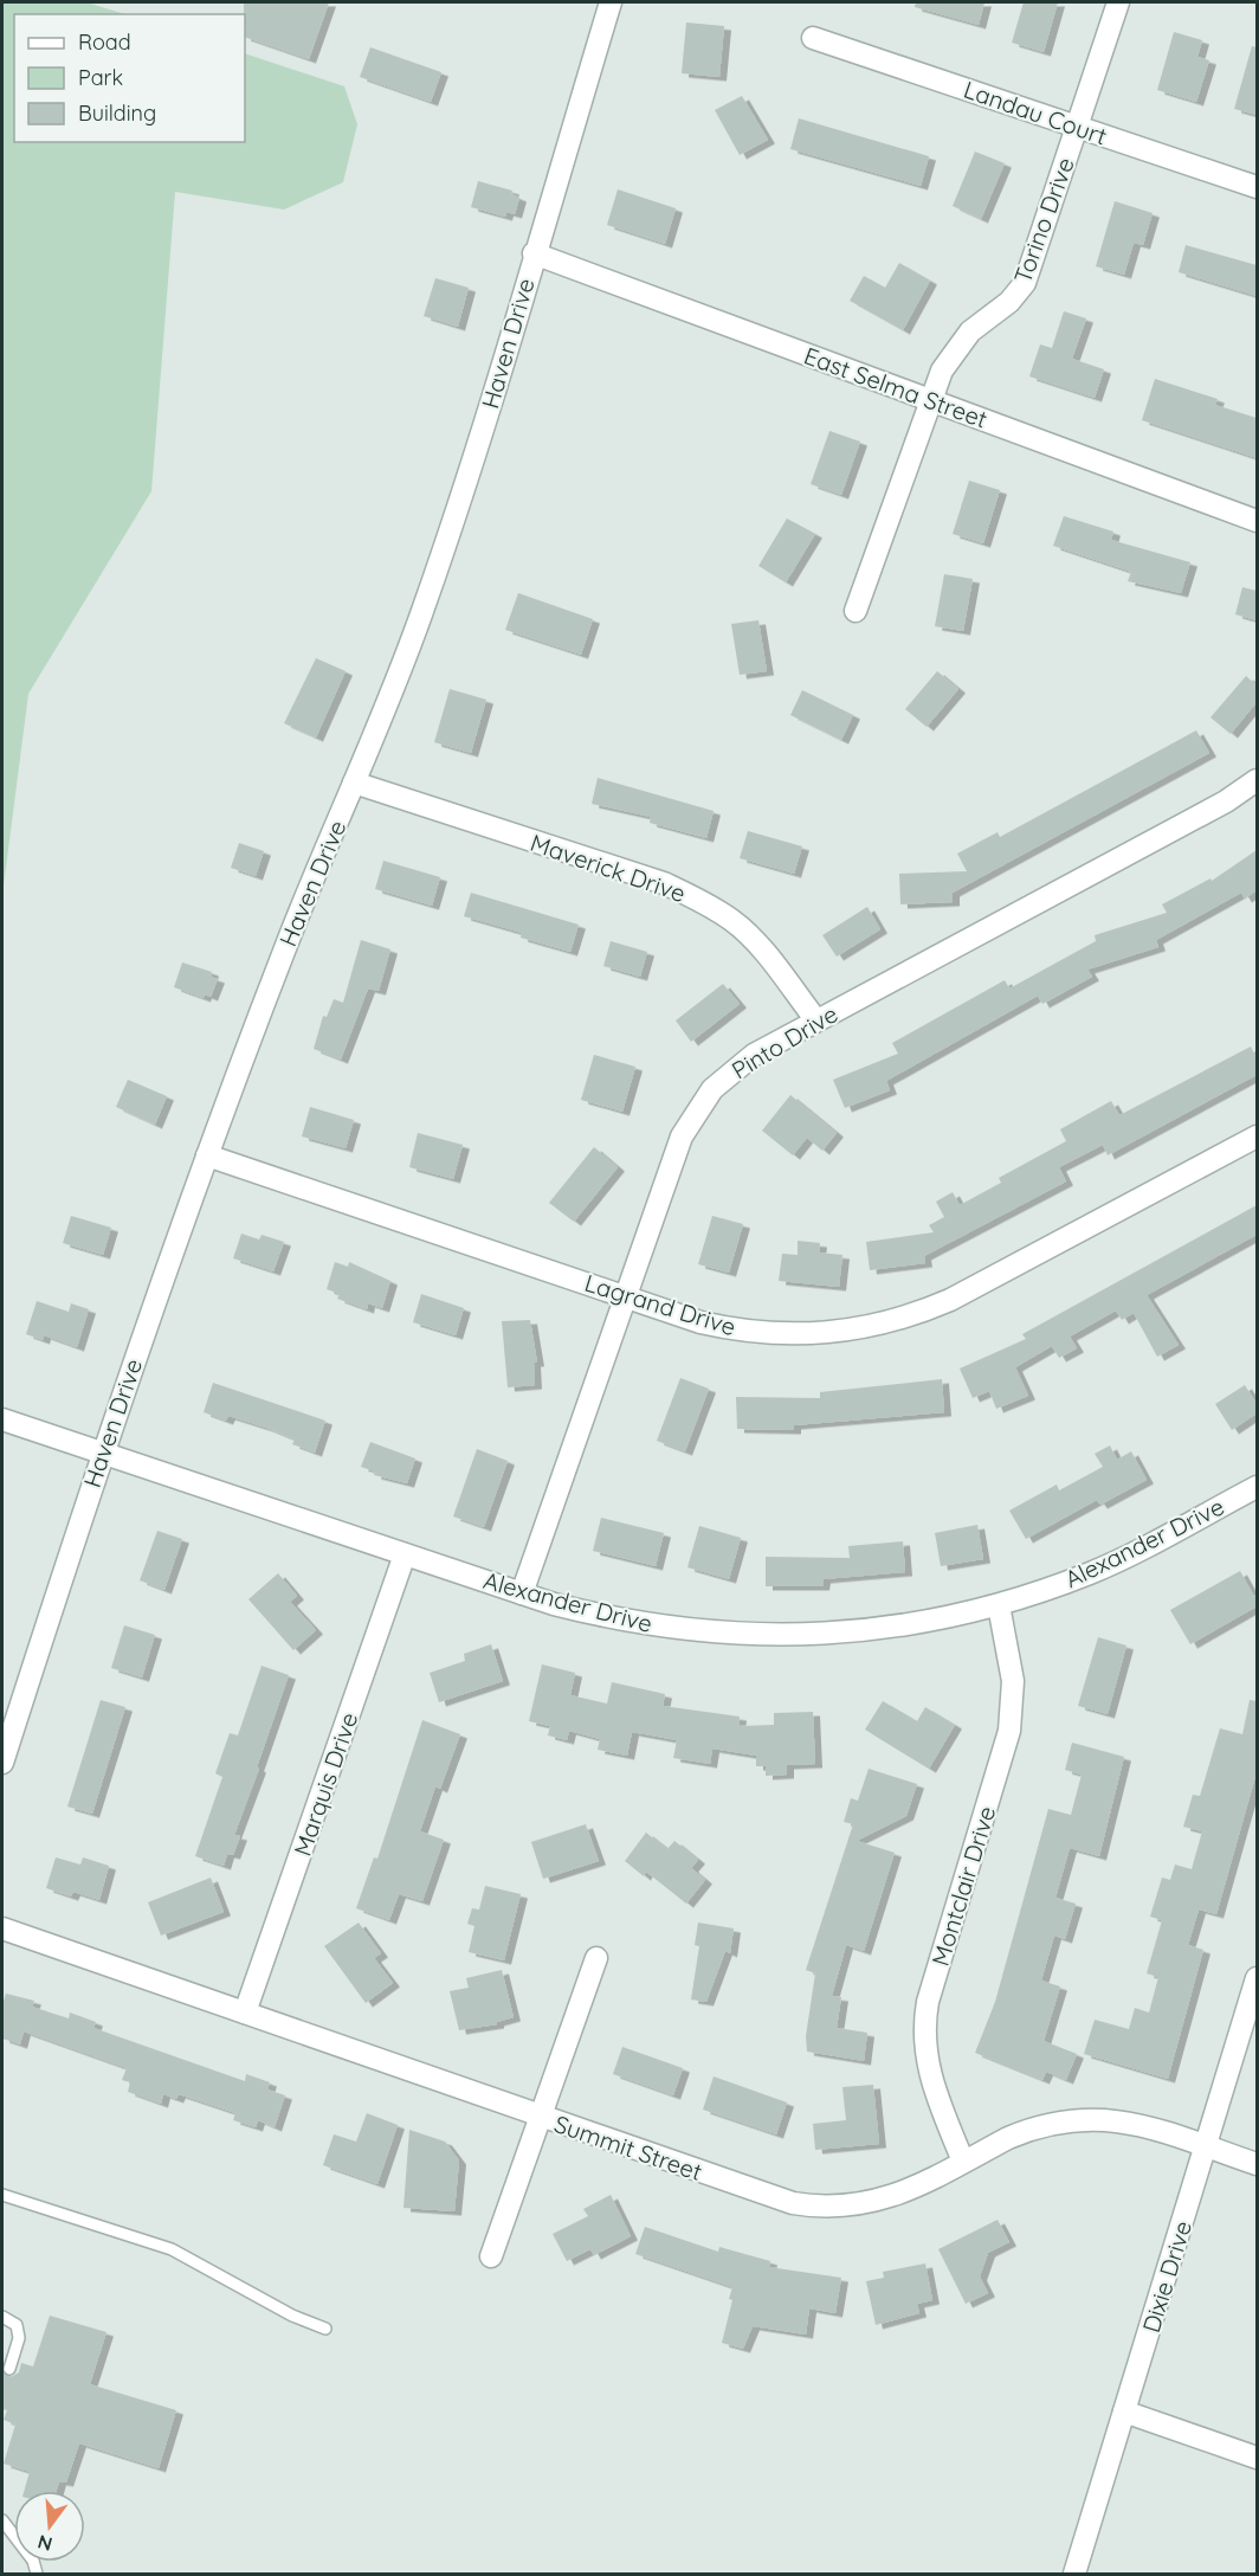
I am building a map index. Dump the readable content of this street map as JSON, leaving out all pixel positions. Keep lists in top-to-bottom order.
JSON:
{
  "streets": {
    "street": [
      "Landau Court",
      "Torino Drive",
      "Haven Drive",
      "East Selma Street",
      "Maverick Drive",
      "Pinto Drive",
      "Lagrand Drive",
      "Alexander Drive",
      "Marquis Drive",
      "Montclair Drive",
      "Summit Street",
      "Dixie Drive"
    ]
  },
  "crossings": [
    ["Landau Court", "Torino Drive"],
    ["Torino Drive", "East Selma Street"],
    ["Haven Drive", "East Selma Street"],
    ["Haven Drive", "Maverick Drive"],
    ["Haven Drive", "Lagrand Drive"],
    ["Haven Drive", "Alexander Drive"],
    ["Maverick Drive", "Pinto Drive"],
    ["Pinto Drive", "Lagrand Drive"],
    ["Pinto Drive", "Alexander Drive"],
    ["Alexander Drive", "Marquis Drive"],
    ["Alexander Drive", "Montclair Drive"],
    ["Marquis Drive", "Summit Street"],
    ["Montclair Drive", "Summit Street"],
    ["Summit Street", "Dixie Drive"]
  ],
  "legend": ["Road", "Park", "Building"],
  "north": "bottom"
}
